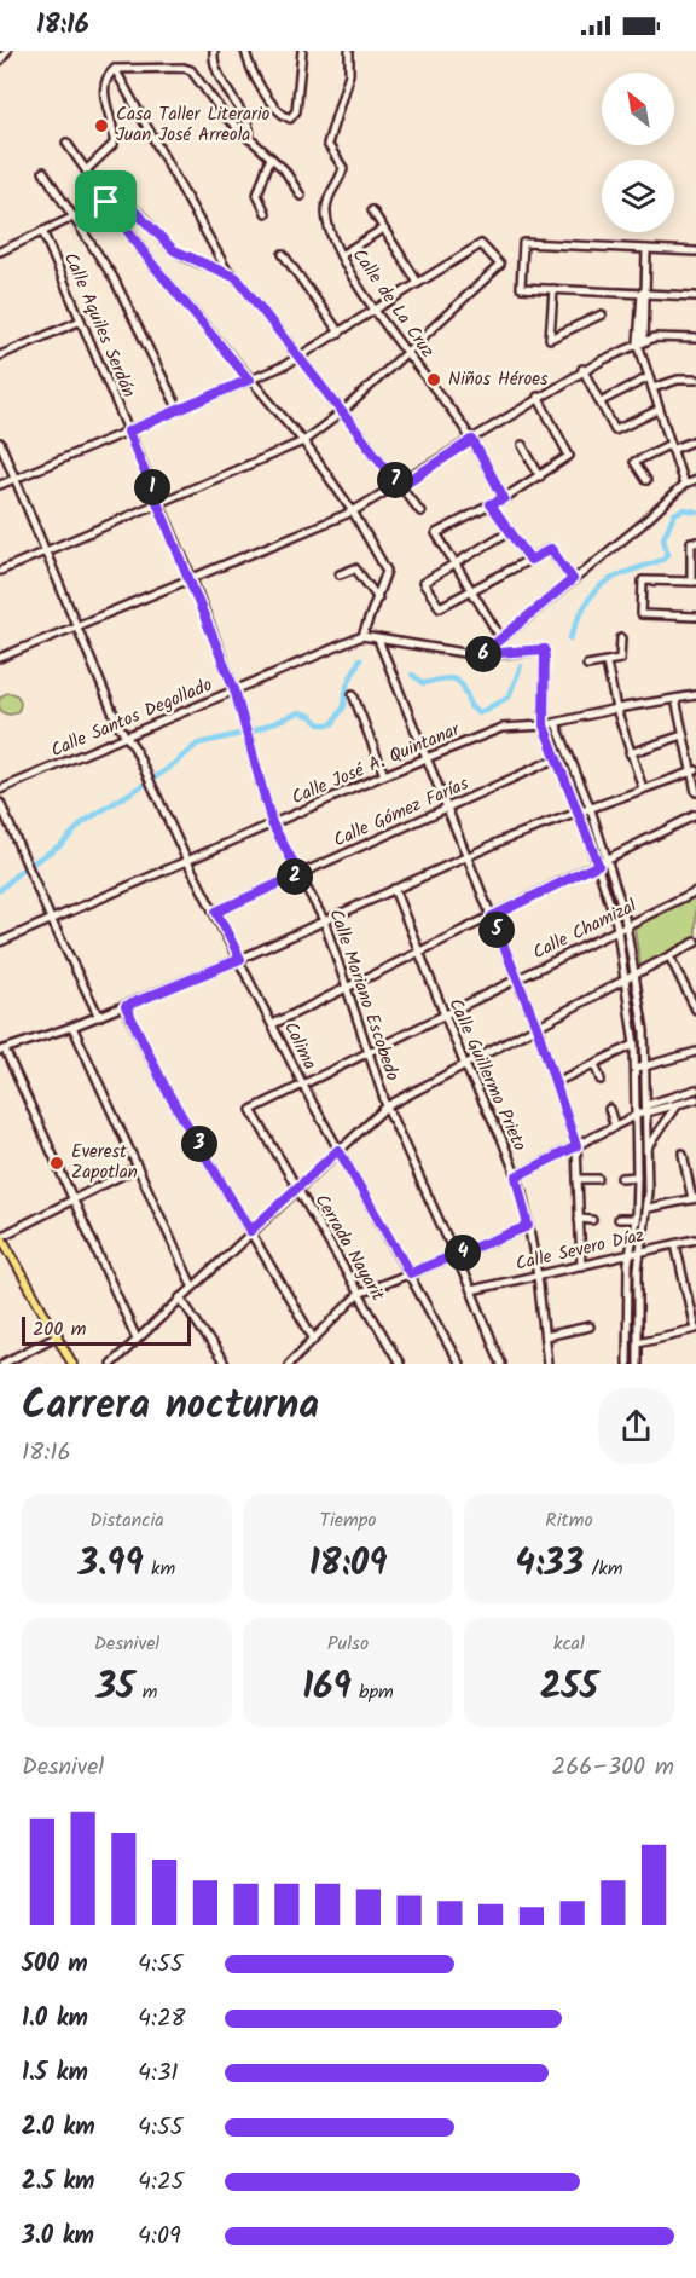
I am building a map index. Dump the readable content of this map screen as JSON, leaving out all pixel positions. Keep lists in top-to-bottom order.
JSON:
{
  "streets": {
    "street": [
      "Calle de La Cruz",
      "Calle Aquiles Serdán",
      "Calle Santos Degollado",
      "Calle José A. Quintanar",
      "Calle Gómez Farías",
      "Calle Chamizal",
      "Calle Mariano Escobedo",
      "Colima",
      "Calle Guillermo Prieto",
      "Cerrada Nayarit",
      "Calle Severo Díaz"
    ]
  },
  "crossings": [
    ["Calle Aquiles Serdán", "Calle Mariano Escobedo"],
    ["Calle Santos Degollado", "Calle Mariano Escobedo"],
    ["Calle Santos Degollado", "Colima"],
    ["Calle José A. Quintanar", "Calle Mariano Escobedo"],
    ["Calle José A. Quintanar", "Colima"],
    ["Calle Gómez Farías", "Calle Mariano Escobedo"],
    ["Calle Gómez Farías", "Colima"],
    ["Calle Chamizal", "Calle Mariano Escobedo"],
    ["Calle Chamizal", "Colima"],
    ["Calle Chamizal", "Calle Guillermo Prieto"],
    ["Calle Chamizal", "Cerrada Nayarit"],
    ["Calle Mariano Escobedo", "Calle Severo Díaz"],
    ["Calle Guillermo Prieto", "Calle Severo Díaz"]
  ],
  "places": ["Casa Taller Literario Juan José Arreola", "Niños Héroes", "Everest Zapotlan"],
  "scale_bar": "200 m",
  "north": "top left",
  "page": {
    "status": "18:16",
    "pins": [
      "7",
      "1",
      "6",
      "2",
      "5",
      "3",
      "4"
    ],
    "scale": "200 m",
    "heading": ["Carrera nocturna", "18:16"],
    "stats": [
      ["Distancia", "3.99 km"],
      ["Tiempo", "18:09"],
      ["Ritmo", "4:33 /km"],
      ["Desnivel", "35 m"],
      ["Pulso", "169 bpm"],
      ["kcal", "255"]
    ],
    "chart": ["Desnivel", "266–300 m"],
    "list": [
      {
        "name": "500 m",
        "note": "4:55"
      },
      {
        "name": "1.0 km",
        "note": "4:28"
      },
      {
        "name": "1.5 km",
        "note": "4:31"
      },
      {
        "name": "2.0 km",
        "note": "4:55"
      },
      {
        "name": "2.5 km",
        "note": "4:25"
      },
      {
        "name": "3.0 km",
        "note": "4:09"
      }
    ]
  }
}
